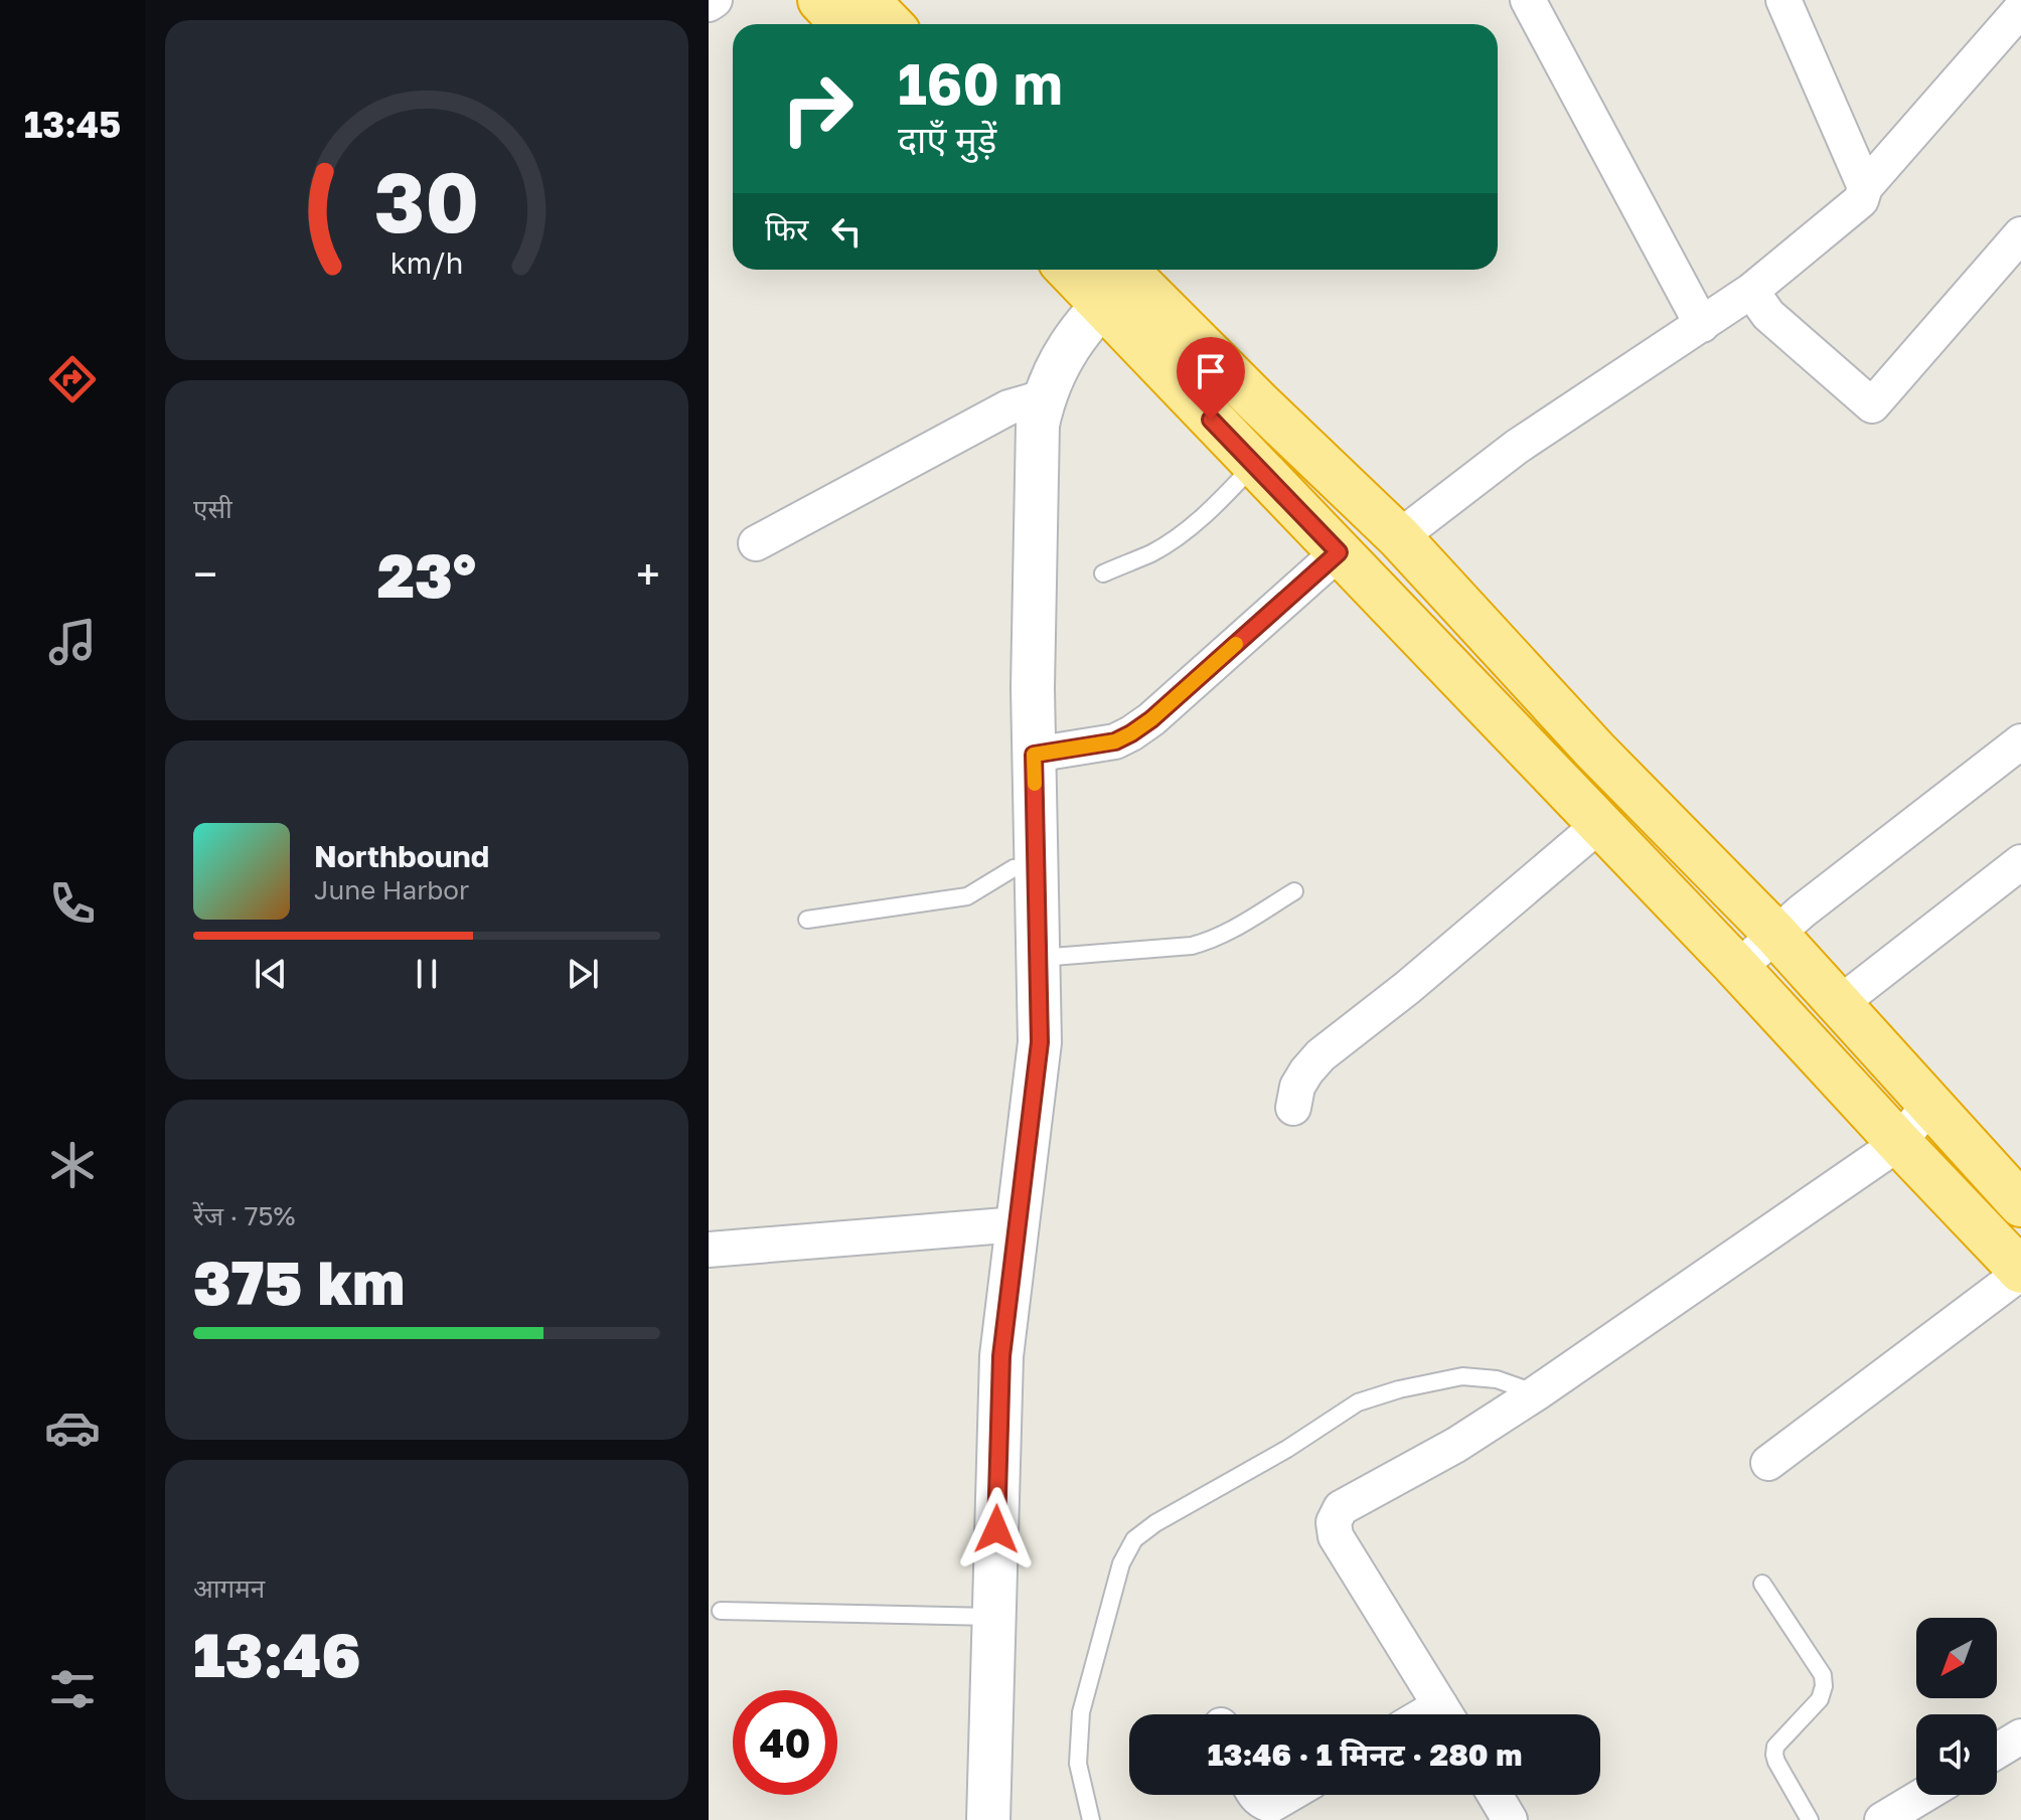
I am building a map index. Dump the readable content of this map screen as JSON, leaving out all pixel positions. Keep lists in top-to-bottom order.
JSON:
{
  "north": "bottom left",
  "page": {
    "tabs": "13:45",
    "turn": ["160 m", "दाएँ मुड़ें"],
    "then": "फिर",
    "tile": [
      "एसी",
      ["रेंज · 75%", "375 km"],
      ["आगमन", "13:46"]
    ],
    "heat": ["−", "23°", "+"],
    "song": ["Northbound", "June Harbor"],
    "limit": "40",
    "trip": "13:46 · 1 मिनट · 280 m",
    "gauge": ["30", "km/h"]
  }
}
